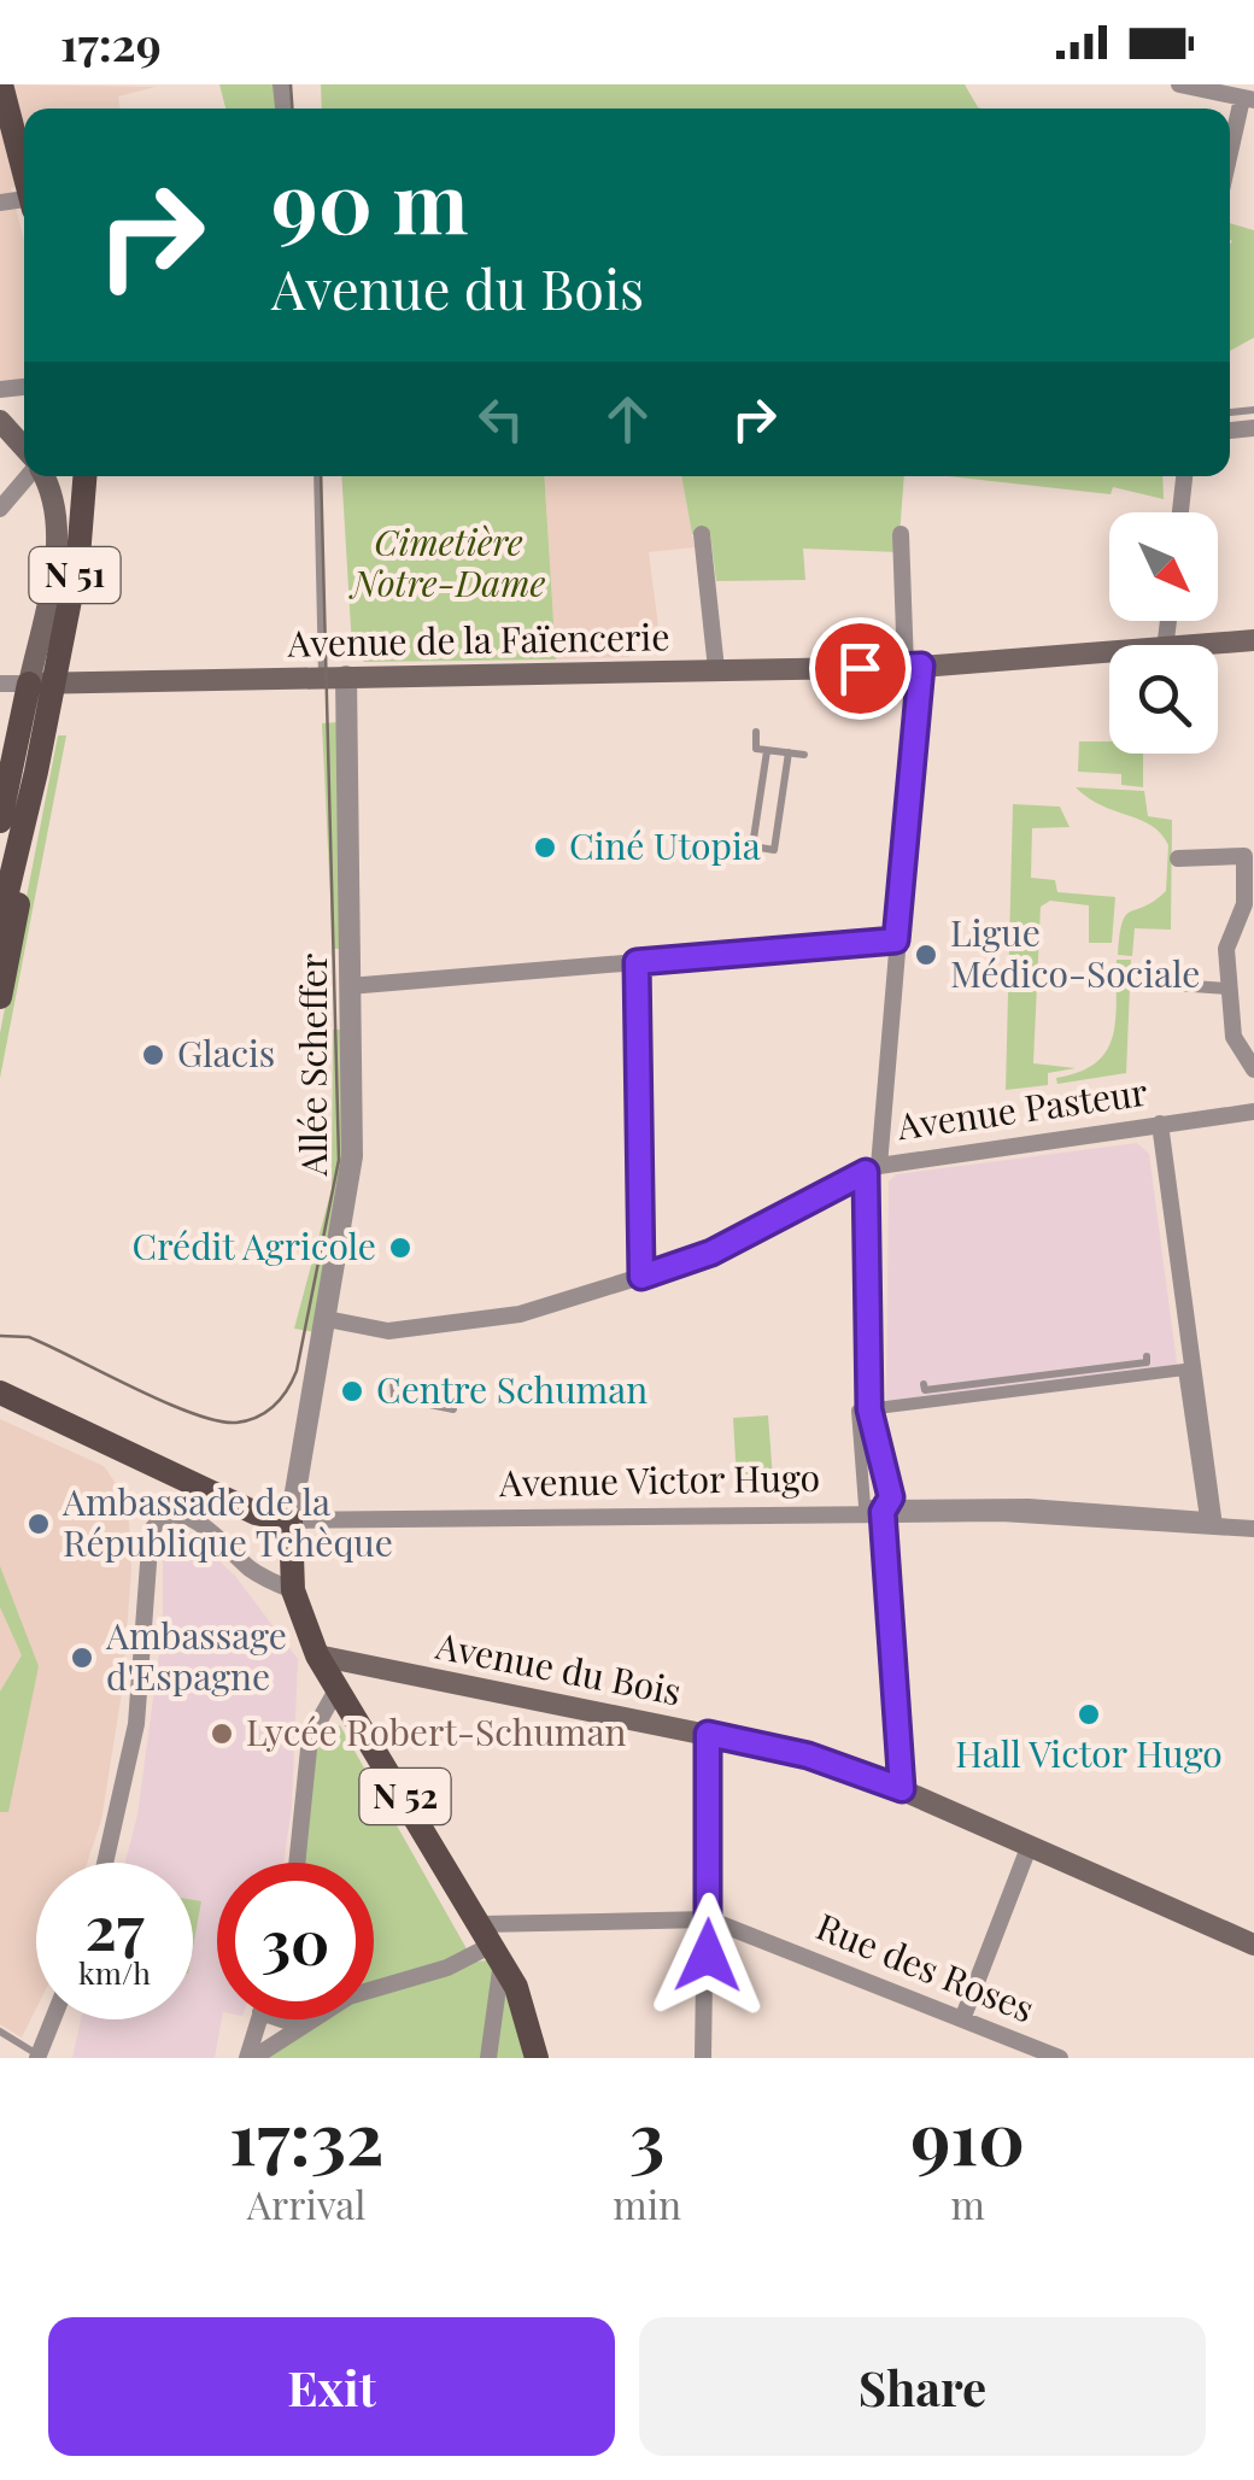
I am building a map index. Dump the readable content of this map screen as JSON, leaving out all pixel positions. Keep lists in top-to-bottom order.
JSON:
{
  "streets": {
    "main road": [
      "N 51",
      "Avenue de la Faïencerie",
      "Avenue du Bois",
      "N 52"
    ],
    "street": [
      "Allée Scheffer",
      "Avenue Pasteur",
      "Avenue Victor Hugo",
      "Rue des Roses"
    ]
  },
  "crossings": [
    ["N 51", "Avenue de la Faïencerie"],
    ["Avenue de la Faïencerie", "Allée Scheffer"],
    ["Allée Scheffer", "Avenue Pasteur"],
    ["Allée Scheffer", "Avenue Victor Hugo"],
    ["Allée Scheffer", "N 52"],
    ["Avenue Victor Hugo", "N 52"],
    ["Avenue du Bois", "N 52"],
    ["N 52", "Rue des Roses"]
  ],
  "parks": ["Cimetière Notre-Dame"],
  "places": [
    "Ciné Utopia",
    "Ligue Médico-Sociale",
    "Glacis",
    "Crédit Agricole",
    "Centre Schuman",
    "Ambassade de la République Tchèque",
    "Ambassage d'Espagne",
    "Hall Victor Hugo",
    "Lycée Robert-Schuman"
  ],
  "north": "bottom right",
  "page": {
    "status": "17:29",
    "turn": ["90 m", "Avenue du Bois"],
    "speed": "27 km/h",
    "limit": "30",
    "eta": [
      "17:32",
      "Arrival",
      "3",
      "min",
      "910",
      "m"
    ],
    "buttons": ["Exit", "Share"]
  }
}
